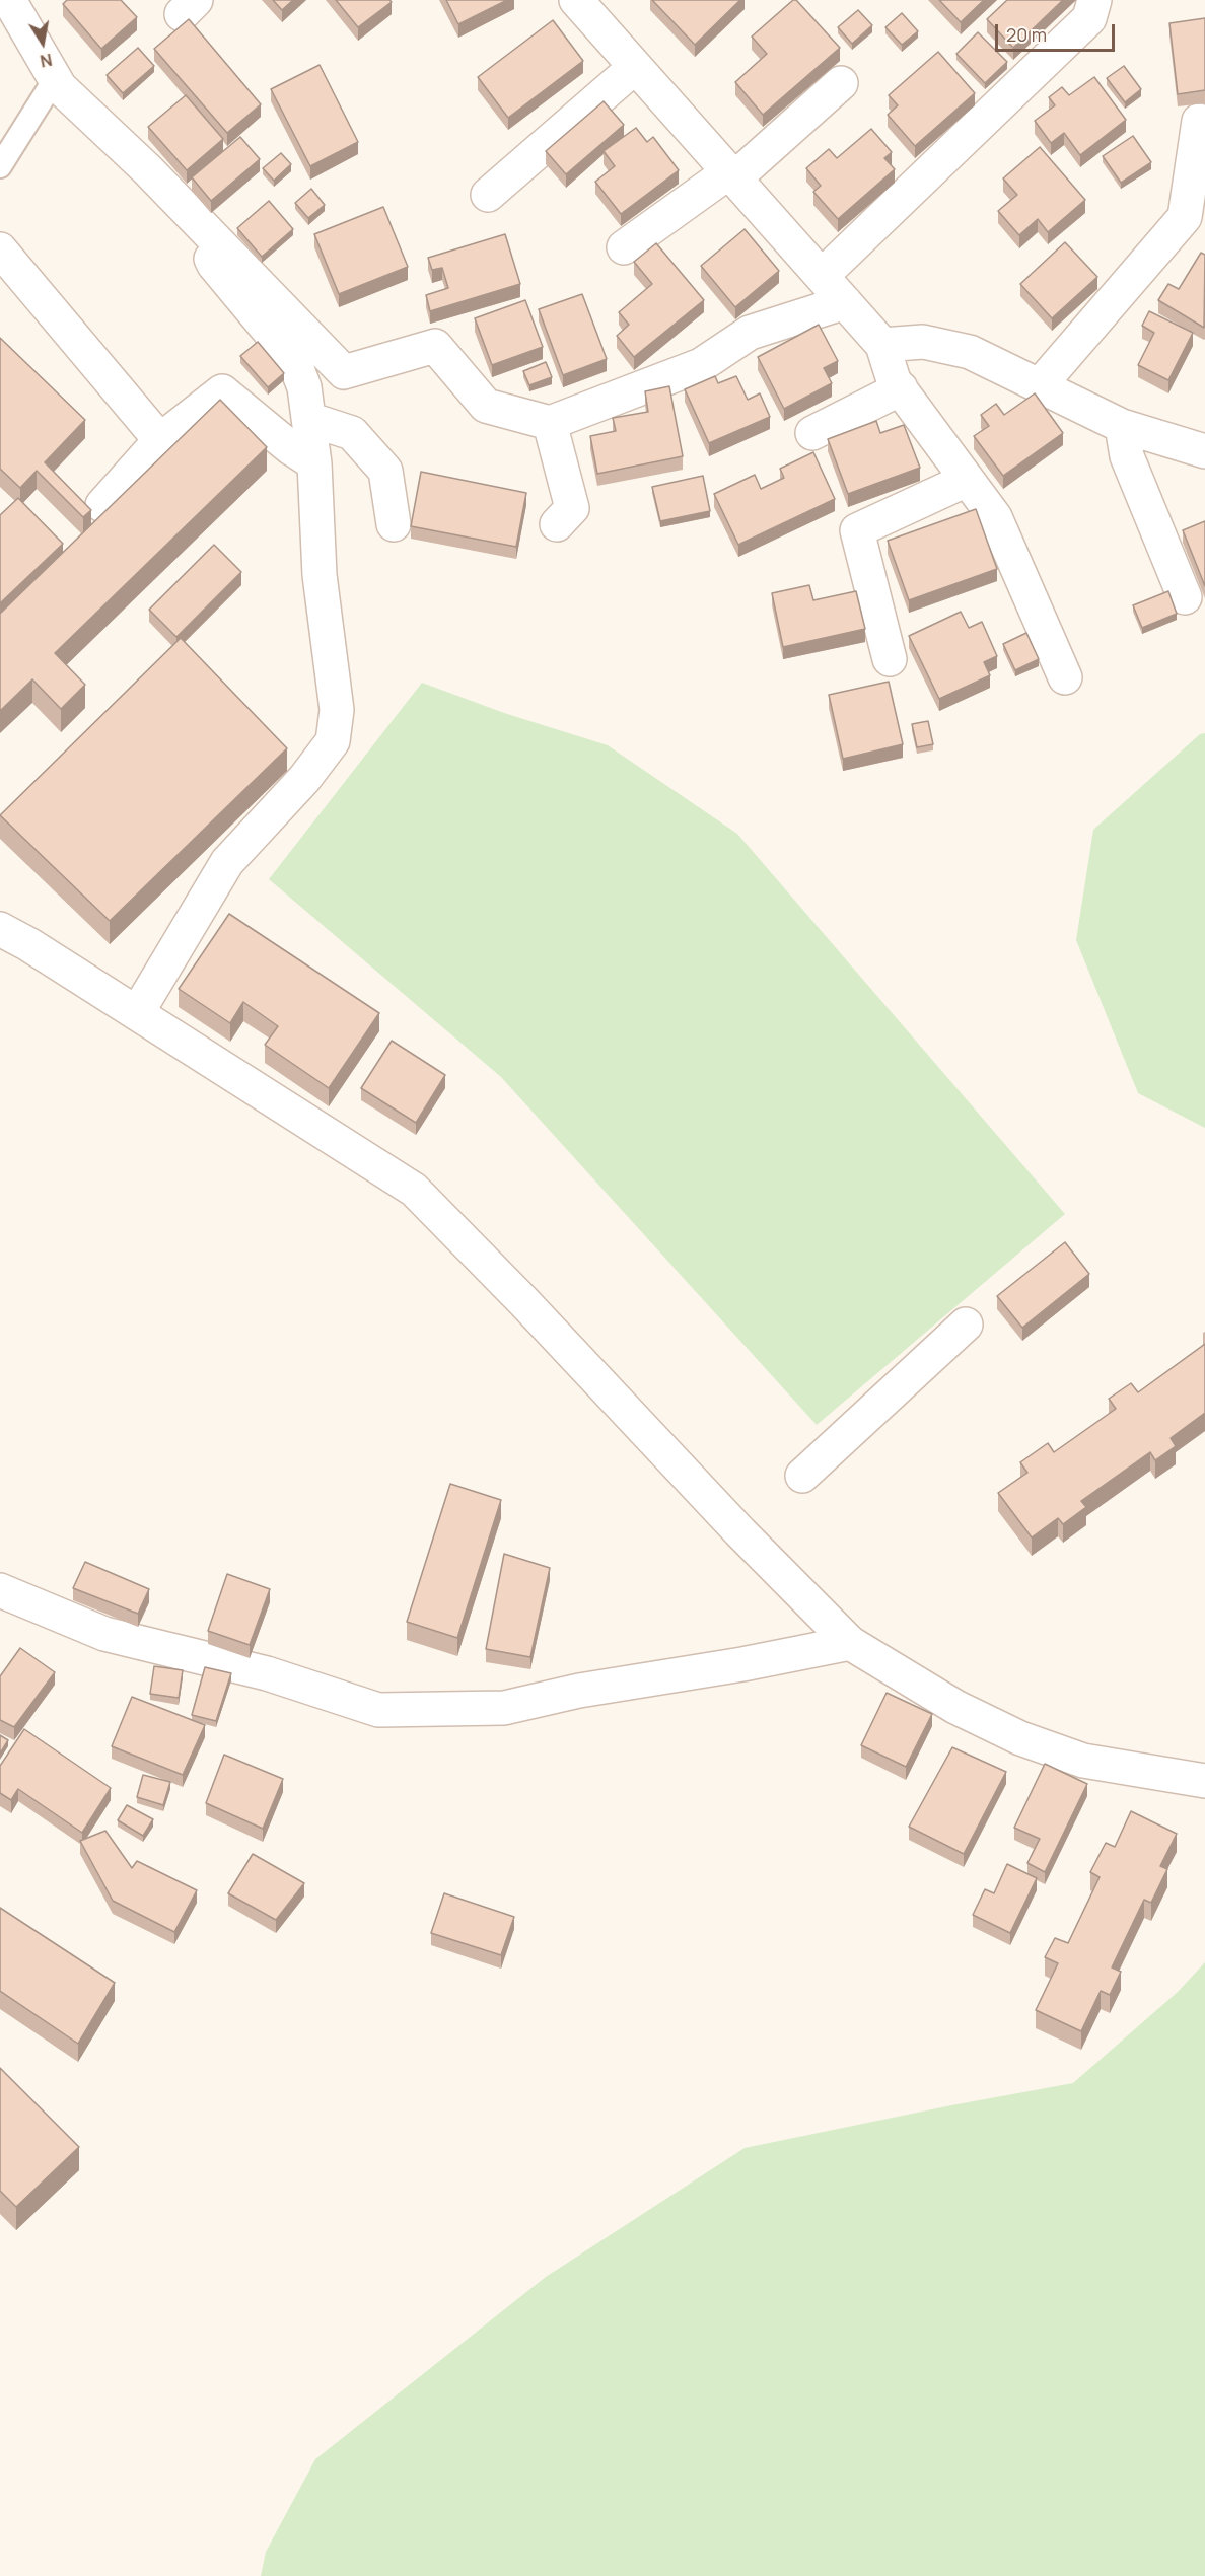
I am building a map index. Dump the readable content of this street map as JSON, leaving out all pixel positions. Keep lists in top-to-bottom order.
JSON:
{
  "scale_bar": "20 m",
  "north": "bottom"
}
